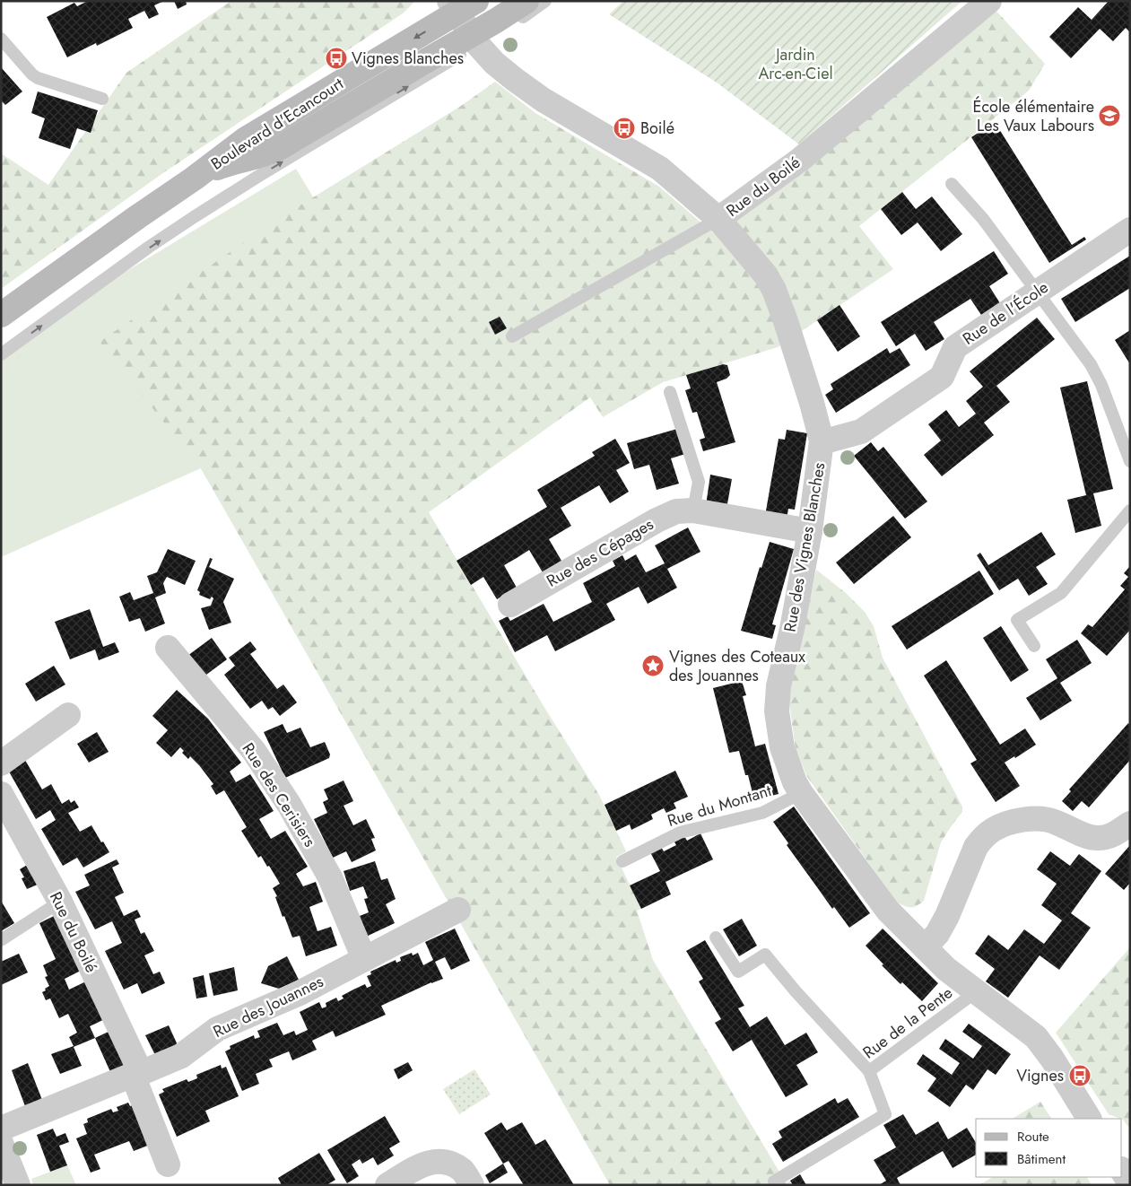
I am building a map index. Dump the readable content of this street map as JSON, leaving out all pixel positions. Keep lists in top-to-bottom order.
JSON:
{
  "streets": {
    "main road": ["Boulevard d'Ecancourt"],
    "street": [
      "Rue du Boilé",
      "Rue de l'École",
      "Rue des Vignes Blanches",
      "Rue des Cépages",
      "Rue des Cerisiers",
      "Rue des Jouannes"
    ],
    "lane": ["Rue du Montant", "Rue de la Pente"]
  },
  "crossings": [
    ["Boulevard d'Ecancourt", "Rue des Vignes Blanches"],
    ["Rue du Boilé", "Rue des Vignes Blanches"],
    ["Rue du Boilé", "Rue des Jouannes"],
    ["Rue de l'École", "Rue des Vignes Blanches"],
    ["Rue des Vignes Blanches", "Rue des Cépages"],
    ["Rue des Vignes Blanches", "Rue du Montant"],
    ["Rue des Vignes Blanches", "Rue de la Pente"],
    ["Rue des Cerisiers", "Rue des Jouannes"]
  ],
  "parks": ["Jardin Arc-en-Ciel"],
  "places": {
    "bus stop": ["Vignes Blanches", "Boilé", "Vignes"],
    "school or university": ["École élémentaire Les Vaux Labours"],
    "place": ["Vignes des Coteaux des Jouannes"]
  },
  "legend": ["Route", "Bâtiment"]
}
